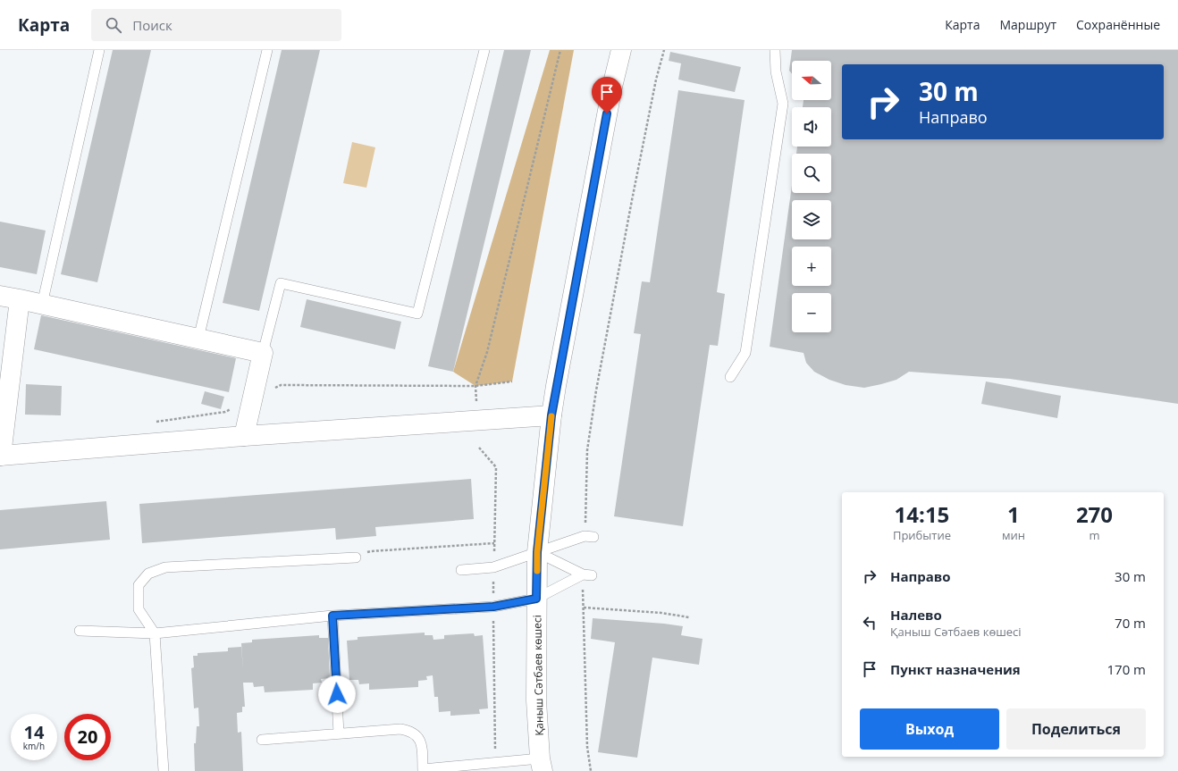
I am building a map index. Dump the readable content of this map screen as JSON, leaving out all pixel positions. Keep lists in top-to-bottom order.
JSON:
{
  "streets": {
    "street": ["Қаныш Сәтбаев көшесі"]
  },
  "north": "left",
  "page": {
    "header": "Карта",
    "search": "Поиск",
    "nav": ["Карта", "Маршрут", "Сохранённые"],
    "map_buttons": ["+", "−"],
    "turn": ["30 m", "Направо"],
    "eta": [
      "14:15",
      "Прибытие",
      "1",
      "мин",
      "270",
      "m"
    ],
    "list": [
      {
        "name": "Направо",
        "value": "30 m"
      },
      {
        "name": "Налево",
        "note": "Қаныш Сәтбаев көшесі",
        "value": "70 m"
      },
      {
        "name": "Пункт назначения",
        "value": "170 m"
      }
    ],
    "buttons": ["Выход", "Поделиться"],
    "speed": "14 km/h",
    "limit": "20"
  }
}
